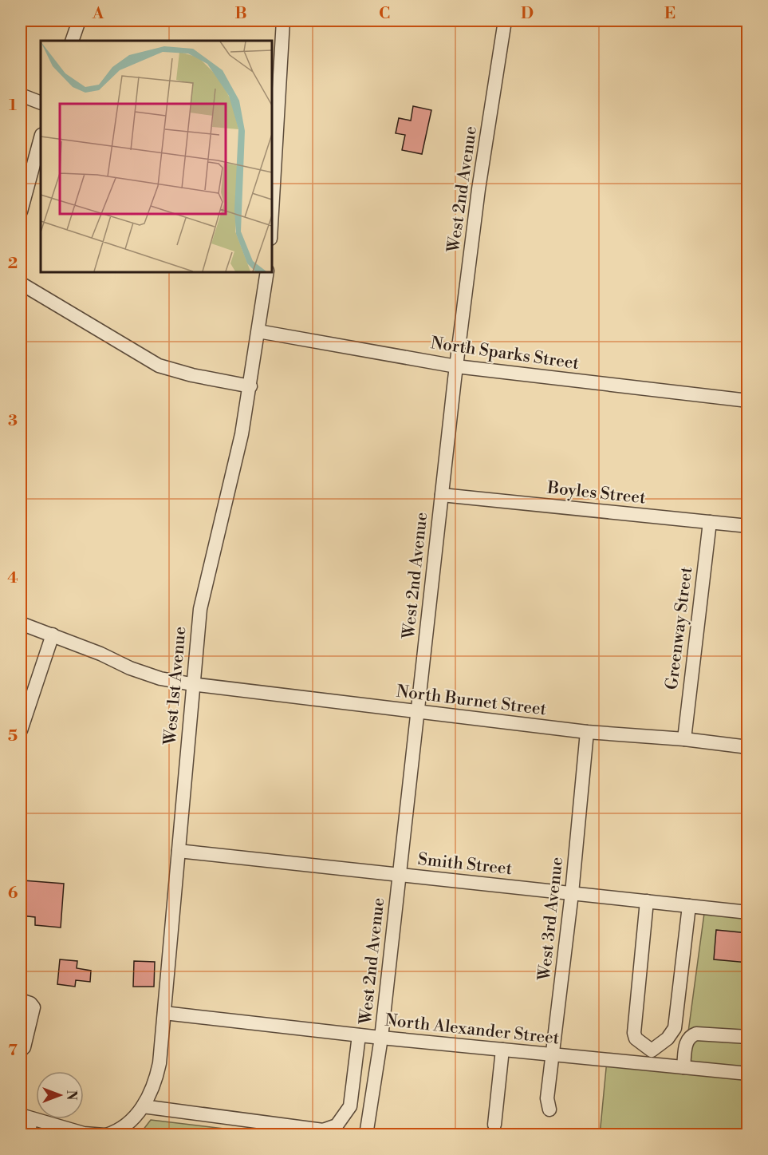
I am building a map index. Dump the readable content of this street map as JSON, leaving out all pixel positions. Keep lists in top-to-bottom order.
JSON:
{
  "streets": {
    "street": [
      "West 2nd Avenue",
      "North Sparks Street",
      "Boyles Street",
      "Greenway Street",
      "West 1st Avenue",
      "North Burnet Street",
      "Smith Street",
      "West 3rd Avenue",
      "North Alexander Street"
    ]
  },
  "crossings": [
    ["West 2nd Avenue", "North Sparks Street"],
    ["West 2nd Avenue", "Boyles Street"],
    ["West 2nd Avenue", "North Burnet Street"],
    ["West 2nd Avenue", "Smith Street"],
    ["West 2nd Avenue", "North Alexander Street"],
    ["North Sparks Street", "West 1st Avenue"],
    ["Boyles Street", "Greenway Street"],
    ["Greenway Street", "North Burnet Street"],
    ["West 1st Avenue", "North Burnet Street"],
    ["West 1st Avenue", "Smith Street"],
    ["West 1st Avenue", "North Alexander Street"],
    ["North Burnet Street", "West 3rd Avenue"],
    ["Smith Street", "West 3rd Avenue"],
    ["West 3rd Avenue", "North Alexander Street"]
  ],
  "north": "right",
  "grid": {
    "columns": [
      "A",
      "B",
      "C",
      "D",
      "E"
    ],
    "rows": [
      "1",
      "2",
      "3",
      "4",
      "5",
      "6",
      "7"
    ]
  }
}
